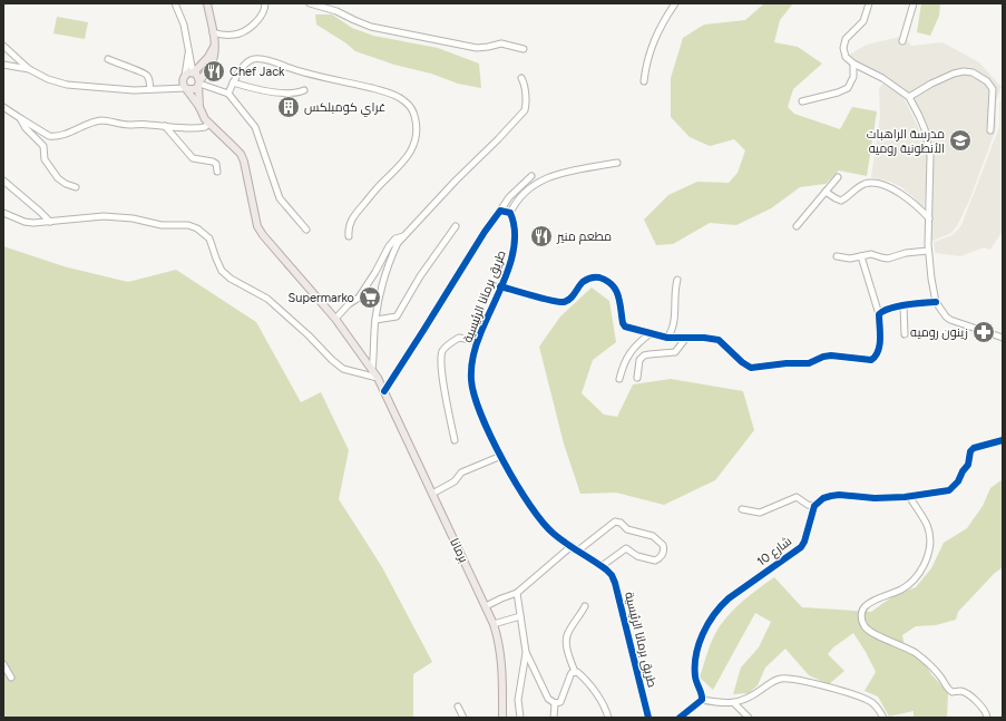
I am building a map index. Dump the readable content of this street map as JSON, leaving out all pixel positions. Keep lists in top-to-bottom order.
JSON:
{
  "streets": {
    "main road": ["برمانا"],
    "street": ["طريق برمانا الرئيسية", "شارع 10"]
  },
  "crossings": [
    ["طريق برمانا الرئيسية", "برمانا"]
  ],
  "places": {
    "restaurant": ["Chef Jack", "مطعم منير"],
    "building": ["غراي كومبلكس"],
    "school or university": ["مدرسة الراهبات الأنطونية روميه"],
    "supermarket": ["Supermarko"],
    "pharmacy": ["زينون روميه"]
  }
}
